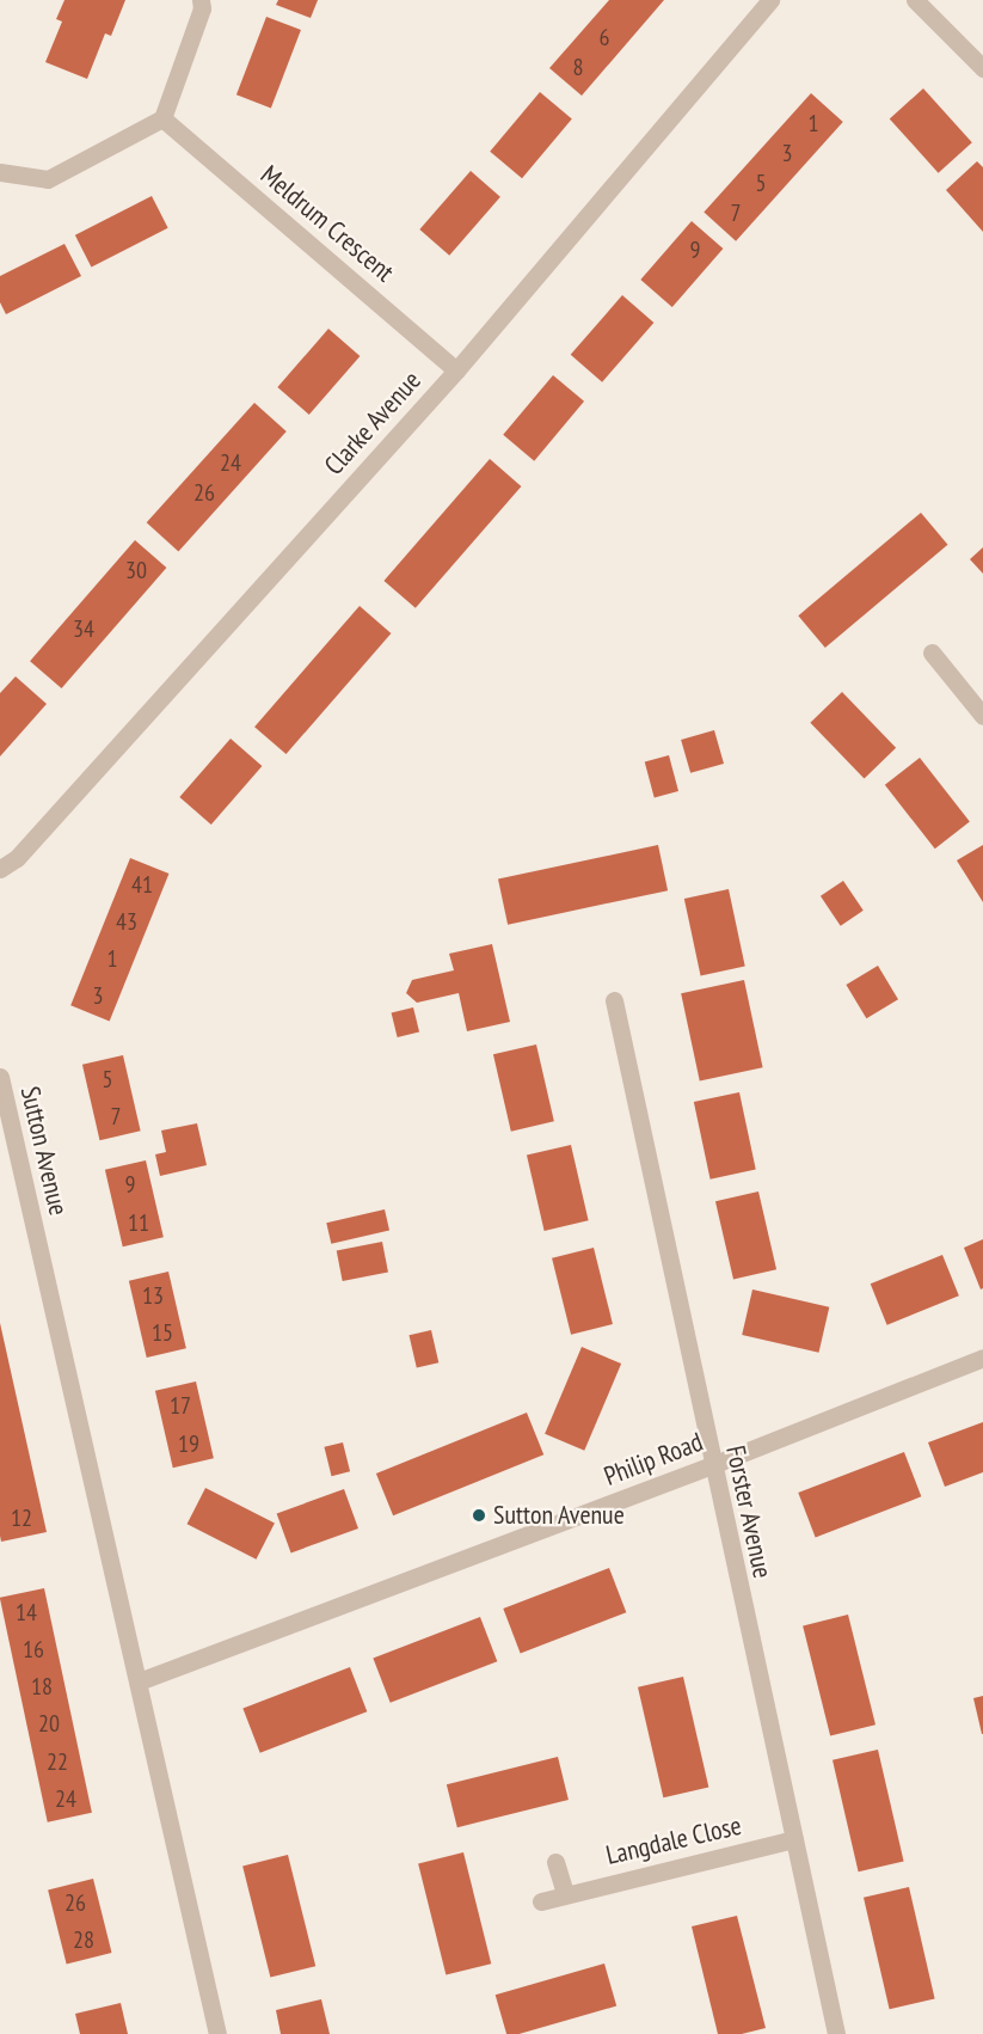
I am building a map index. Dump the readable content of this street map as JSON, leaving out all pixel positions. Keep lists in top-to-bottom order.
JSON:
{
  "streets": {
    "street": [
      "Meldrum Crescent",
      "Clarke Avenue",
      "Sutton Avenue",
      "Philip Road",
      "Forster Avenue",
      "Langdale Close"
    ]
  },
  "crossings": [
    ["Meldrum Crescent", "Clarke Avenue"],
    ["Sutton Avenue", "Philip Road"],
    ["Philip Road", "Forster Avenue"],
    ["Forster Avenue", "Langdale Close"]
  ],
  "places": ["Sutton Avenue"],
  "house_numbers": [
    "6",
    "8",
    "1",
    "3",
    "5",
    "7",
    "9",
    "24",
    "26",
    "30",
    "34",
    "41",
    "43",
    "1",
    "3",
    "5",
    "7",
    "9",
    "11",
    "13",
    "15",
    "17",
    "19",
    "12",
    "14",
    "16",
    "18",
    "20",
    "22",
    "24",
    "26",
    "28"
  ]
}
